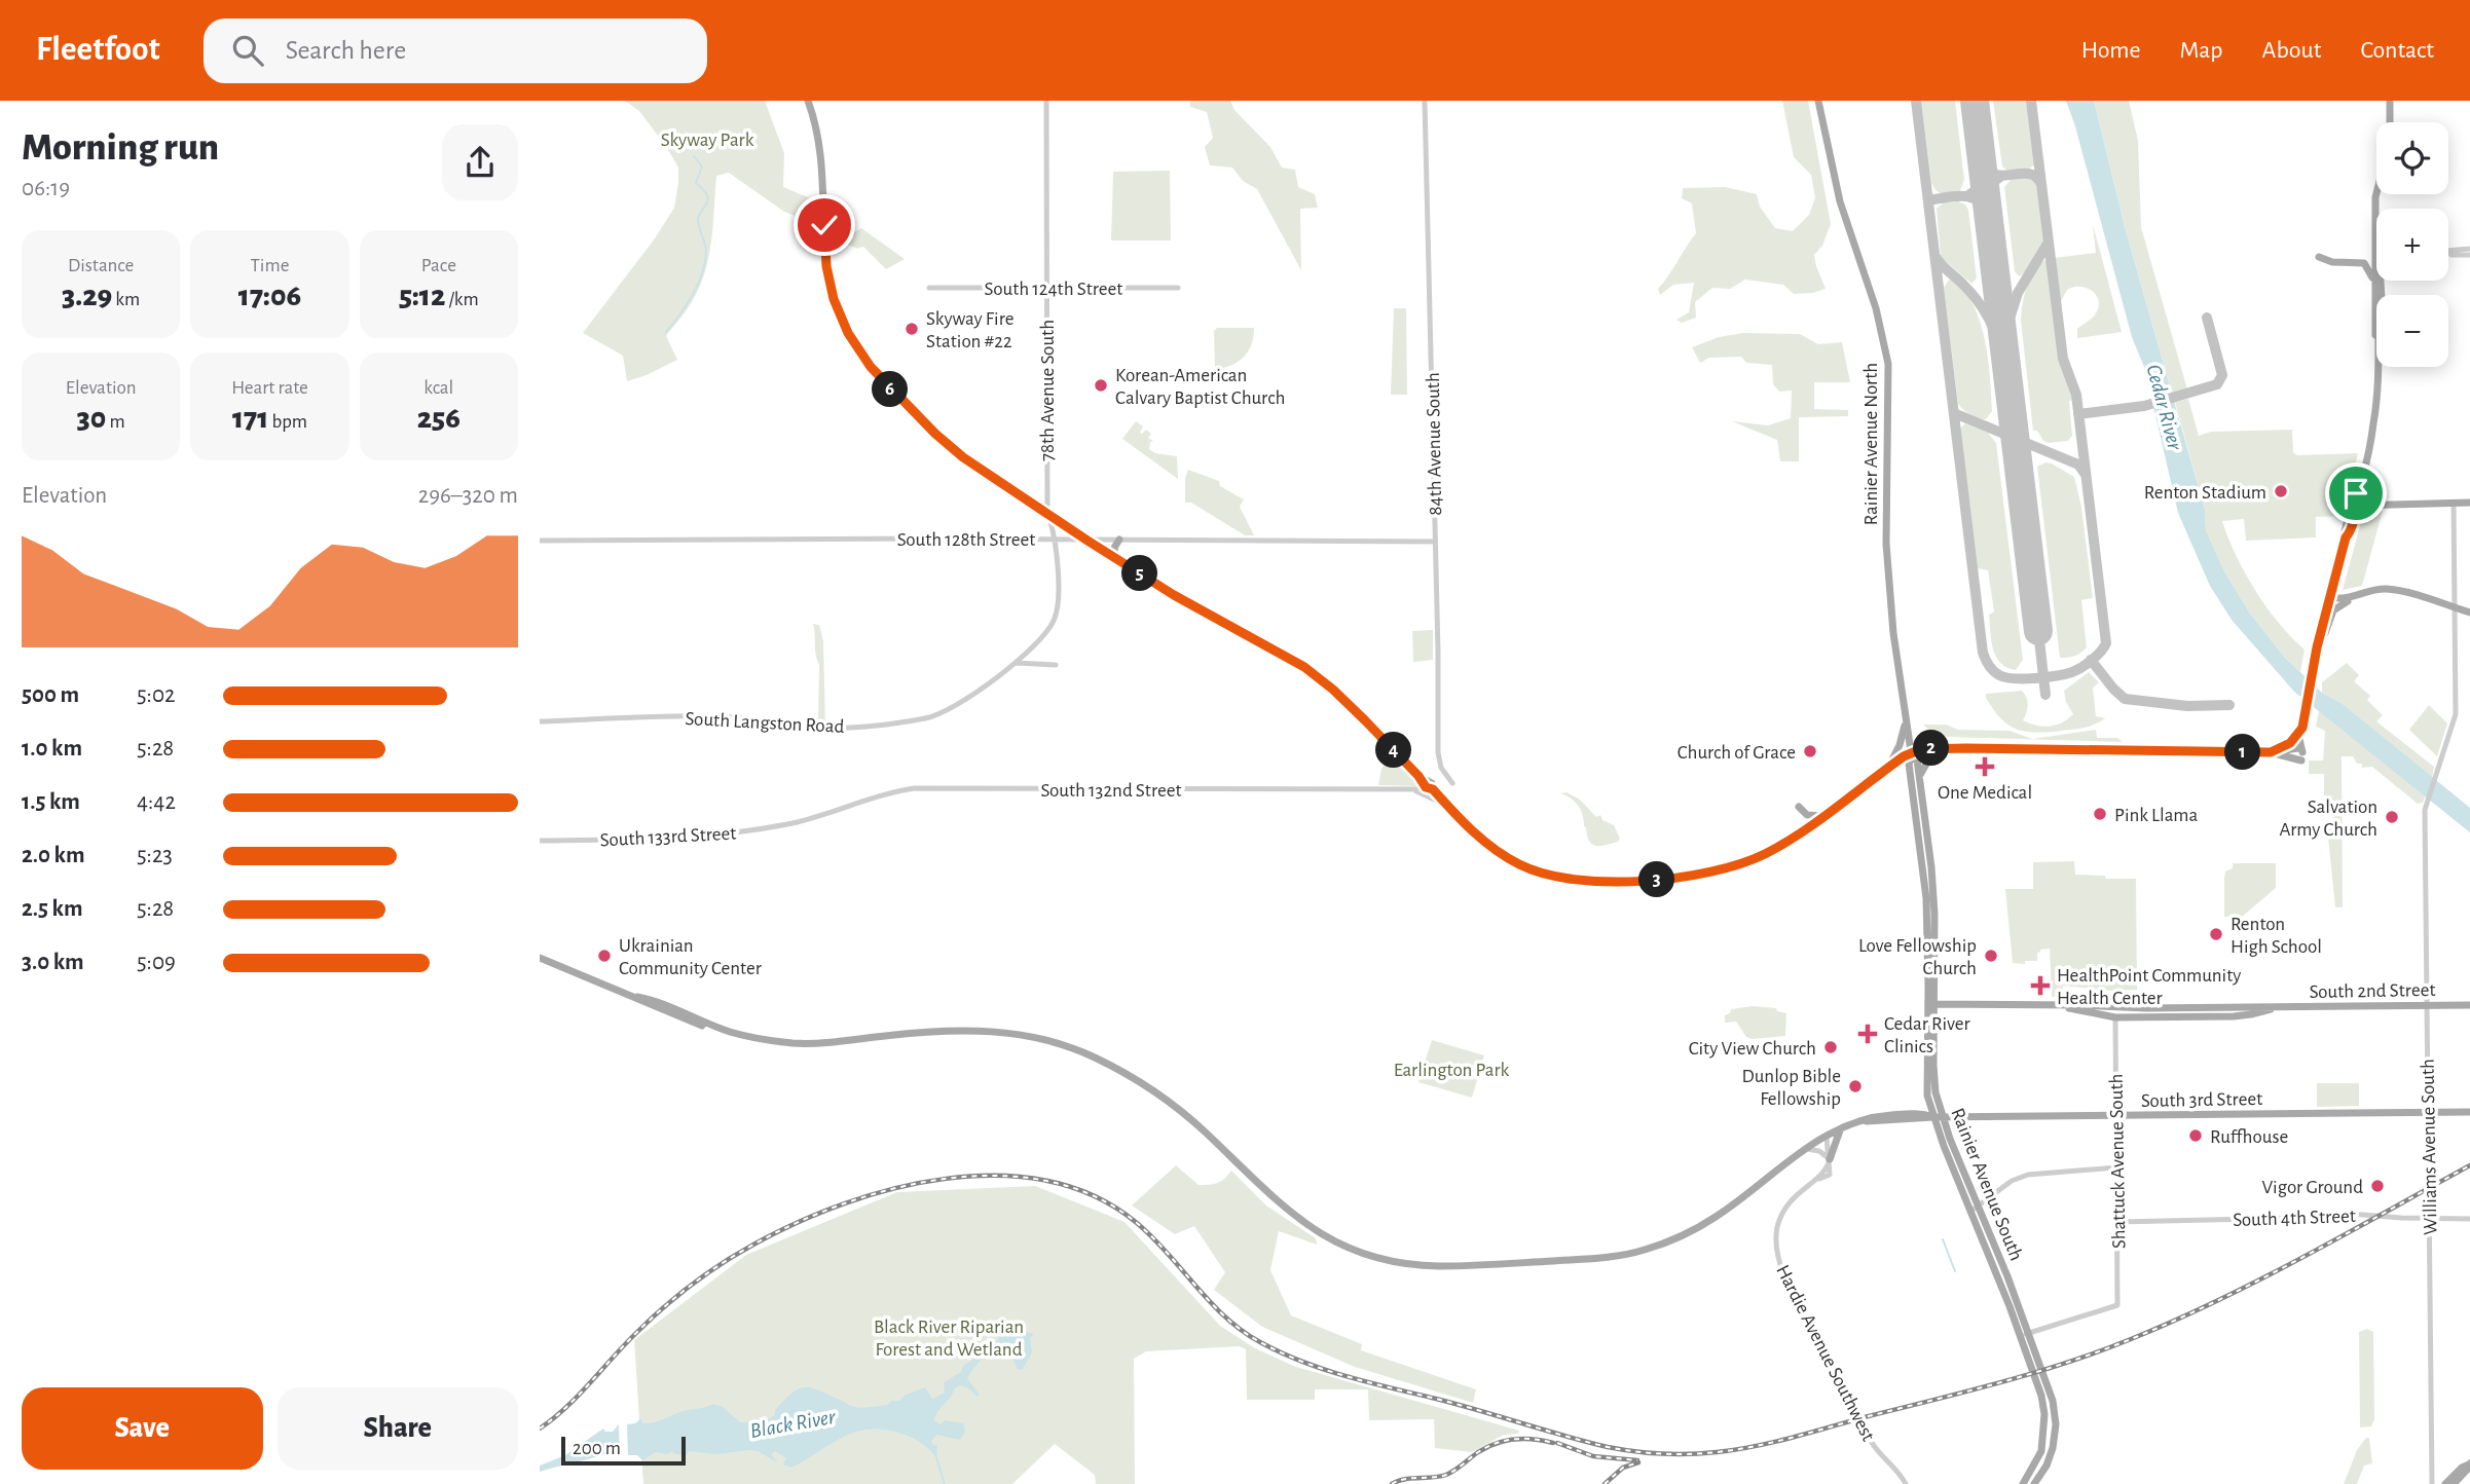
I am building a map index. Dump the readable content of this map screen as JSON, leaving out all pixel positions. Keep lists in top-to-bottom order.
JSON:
{
  "streets": {
    "main road": [
      "Rainier Avenue North",
      "South 2nd Street",
      "South 3rd Street",
      "Rainier Avenue South"
    ],
    "street": [
      "South 124th Street",
      "78th Avenue South",
      "84th Avenue South",
      "South 128th Street",
      "South Langston Road",
      "South 132nd Street",
      "South 133rd Street",
      "Williams Avenue South",
      "Shattuck Avenue South",
      "South 4th Street",
      "Hardie Avenue Southwest"
    ]
  },
  "crossings": [
    ["South 124th Street", "78th Avenue South"],
    ["78th Avenue South", "South 128th Street"],
    ["78th Avenue South", "South Langston Road"],
    ["84th Avenue South", "South 128th Street"],
    ["Rainier Avenue North", "Rainier Avenue South"],
    ["South 132nd Street", "South 133rd Street"],
    ["South 2nd Street", "Williams Avenue South"],
    ["South 2nd Street", "Shattuck Avenue South"],
    ["South 2nd Street", "Rainier Avenue South"],
    ["South 3rd Street", "Williams Avenue South"],
    ["South 3rd Street", "Shattuck Avenue South"],
    ["South 3rd Street", "Rainier Avenue South"],
    ["South 3rd Street", "Hardie Avenue Southwest"],
    ["Williams Avenue South", "South 4th Street"],
    ["Shattuck Avenue South", "Rainier Avenue South"],
    ["Shattuck Avenue South", "South 4th Street"]
  ],
  "water": ["Cedar River", "Black River"],
  "parks": ["Skyway Park", "Earlington Park", "Black River Riparian Forest and Wetland"],
  "places": {
    "other": [
      "Skyway Fire Station #22",
      "Korean-American Calvary Baptist Church",
      "Renton Stadium",
      "Church of Grace",
      "Pink Llama",
      "Salvation Army Church",
      "Renton High School",
      "Ukrainian Community Center",
      "Love Fellowship Church",
      "City View Church",
      "Dunlop Bible Fellowship",
      "Ruffhouse",
      "Vigor Ground"
    ],
    "health": ["One Medical", "HealthPoint Community Health Center", "Cedar River Clinics"]
  },
  "scale_bar": "200 m",
  "page": {
    "header": "Fleetfoot",
    "search": "Search here",
    "nav": [
      "Home",
      "Map",
      "About",
      "Contact"
    ],
    "heading": ["Morning run", "06:19"],
    "map_buttons": ["+", "−"],
    "stats": [
      ["Distance", "3.29 km"],
      ["Time", "17:06"],
      ["Pace", "5:12 /km"],
      ["Elevation", "30 m"],
      ["Heart rate", "171 bpm"],
      ["kcal", "256"]
    ],
    "pins": [
      "6",
      "5",
      "2",
      "4",
      "1",
      "3"
    ],
    "chart": ["Elevation", "296–320 m"],
    "list": [
      {
        "name": "500 m",
        "note": "5:02"
      },
      {
        "name": "1.0 km",
        "note": "5:28"
      },
      {
        "name": "1.5 km",
        "note": "4:42"
      },
      {
        "name": "2.0 km",
        "note": "5:23"
      },
      {
        "name": "2.5 km",
        "note": "5:28"
      },
      {
        "name": "3.0 km",
        "note": "5:09"
      }
    ],
    "buttons": ["Save", "Share"],
    "scale": "200 m"
  }
}
